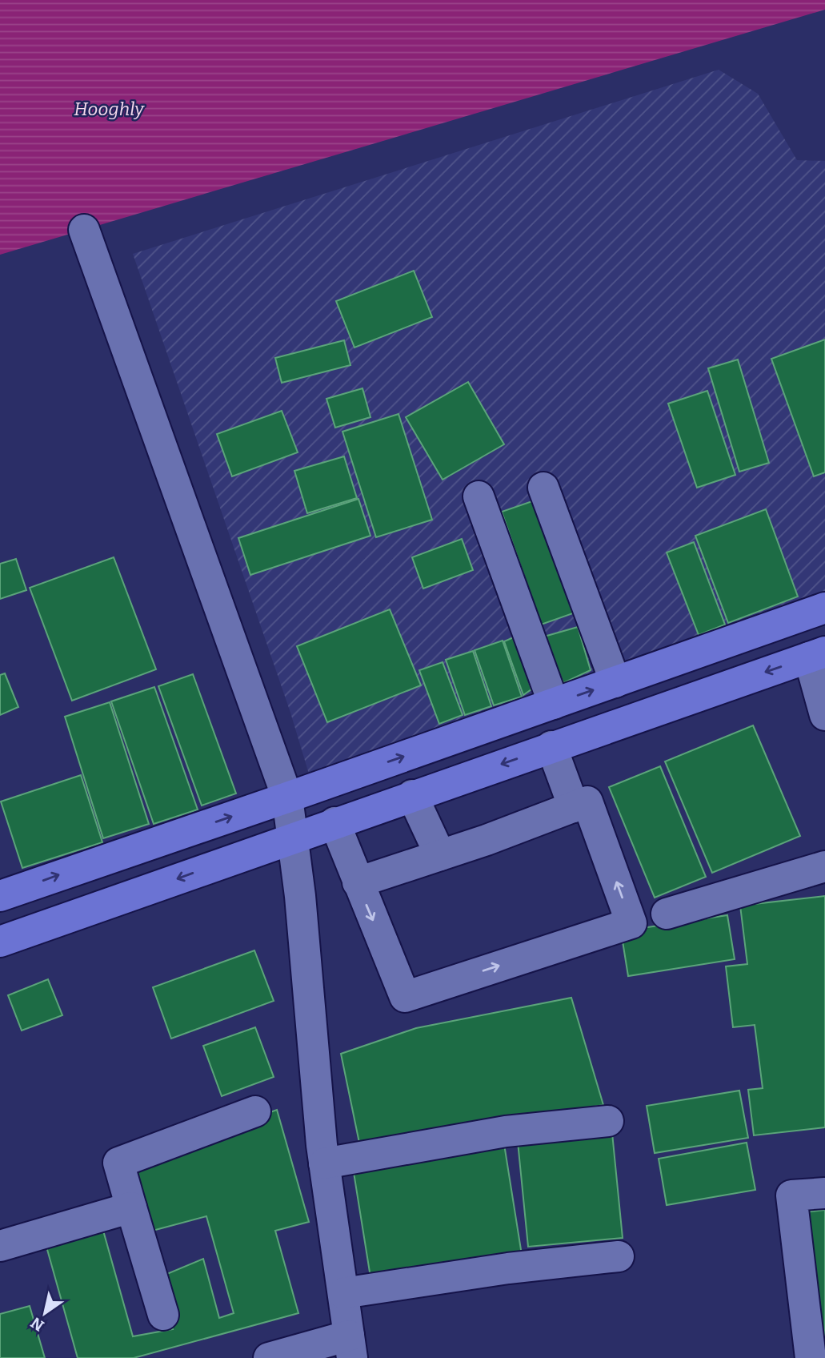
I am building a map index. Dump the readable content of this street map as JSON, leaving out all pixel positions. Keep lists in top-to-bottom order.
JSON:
{
  "water": ["Hooghly"],
  "north": "bottom left"
}
